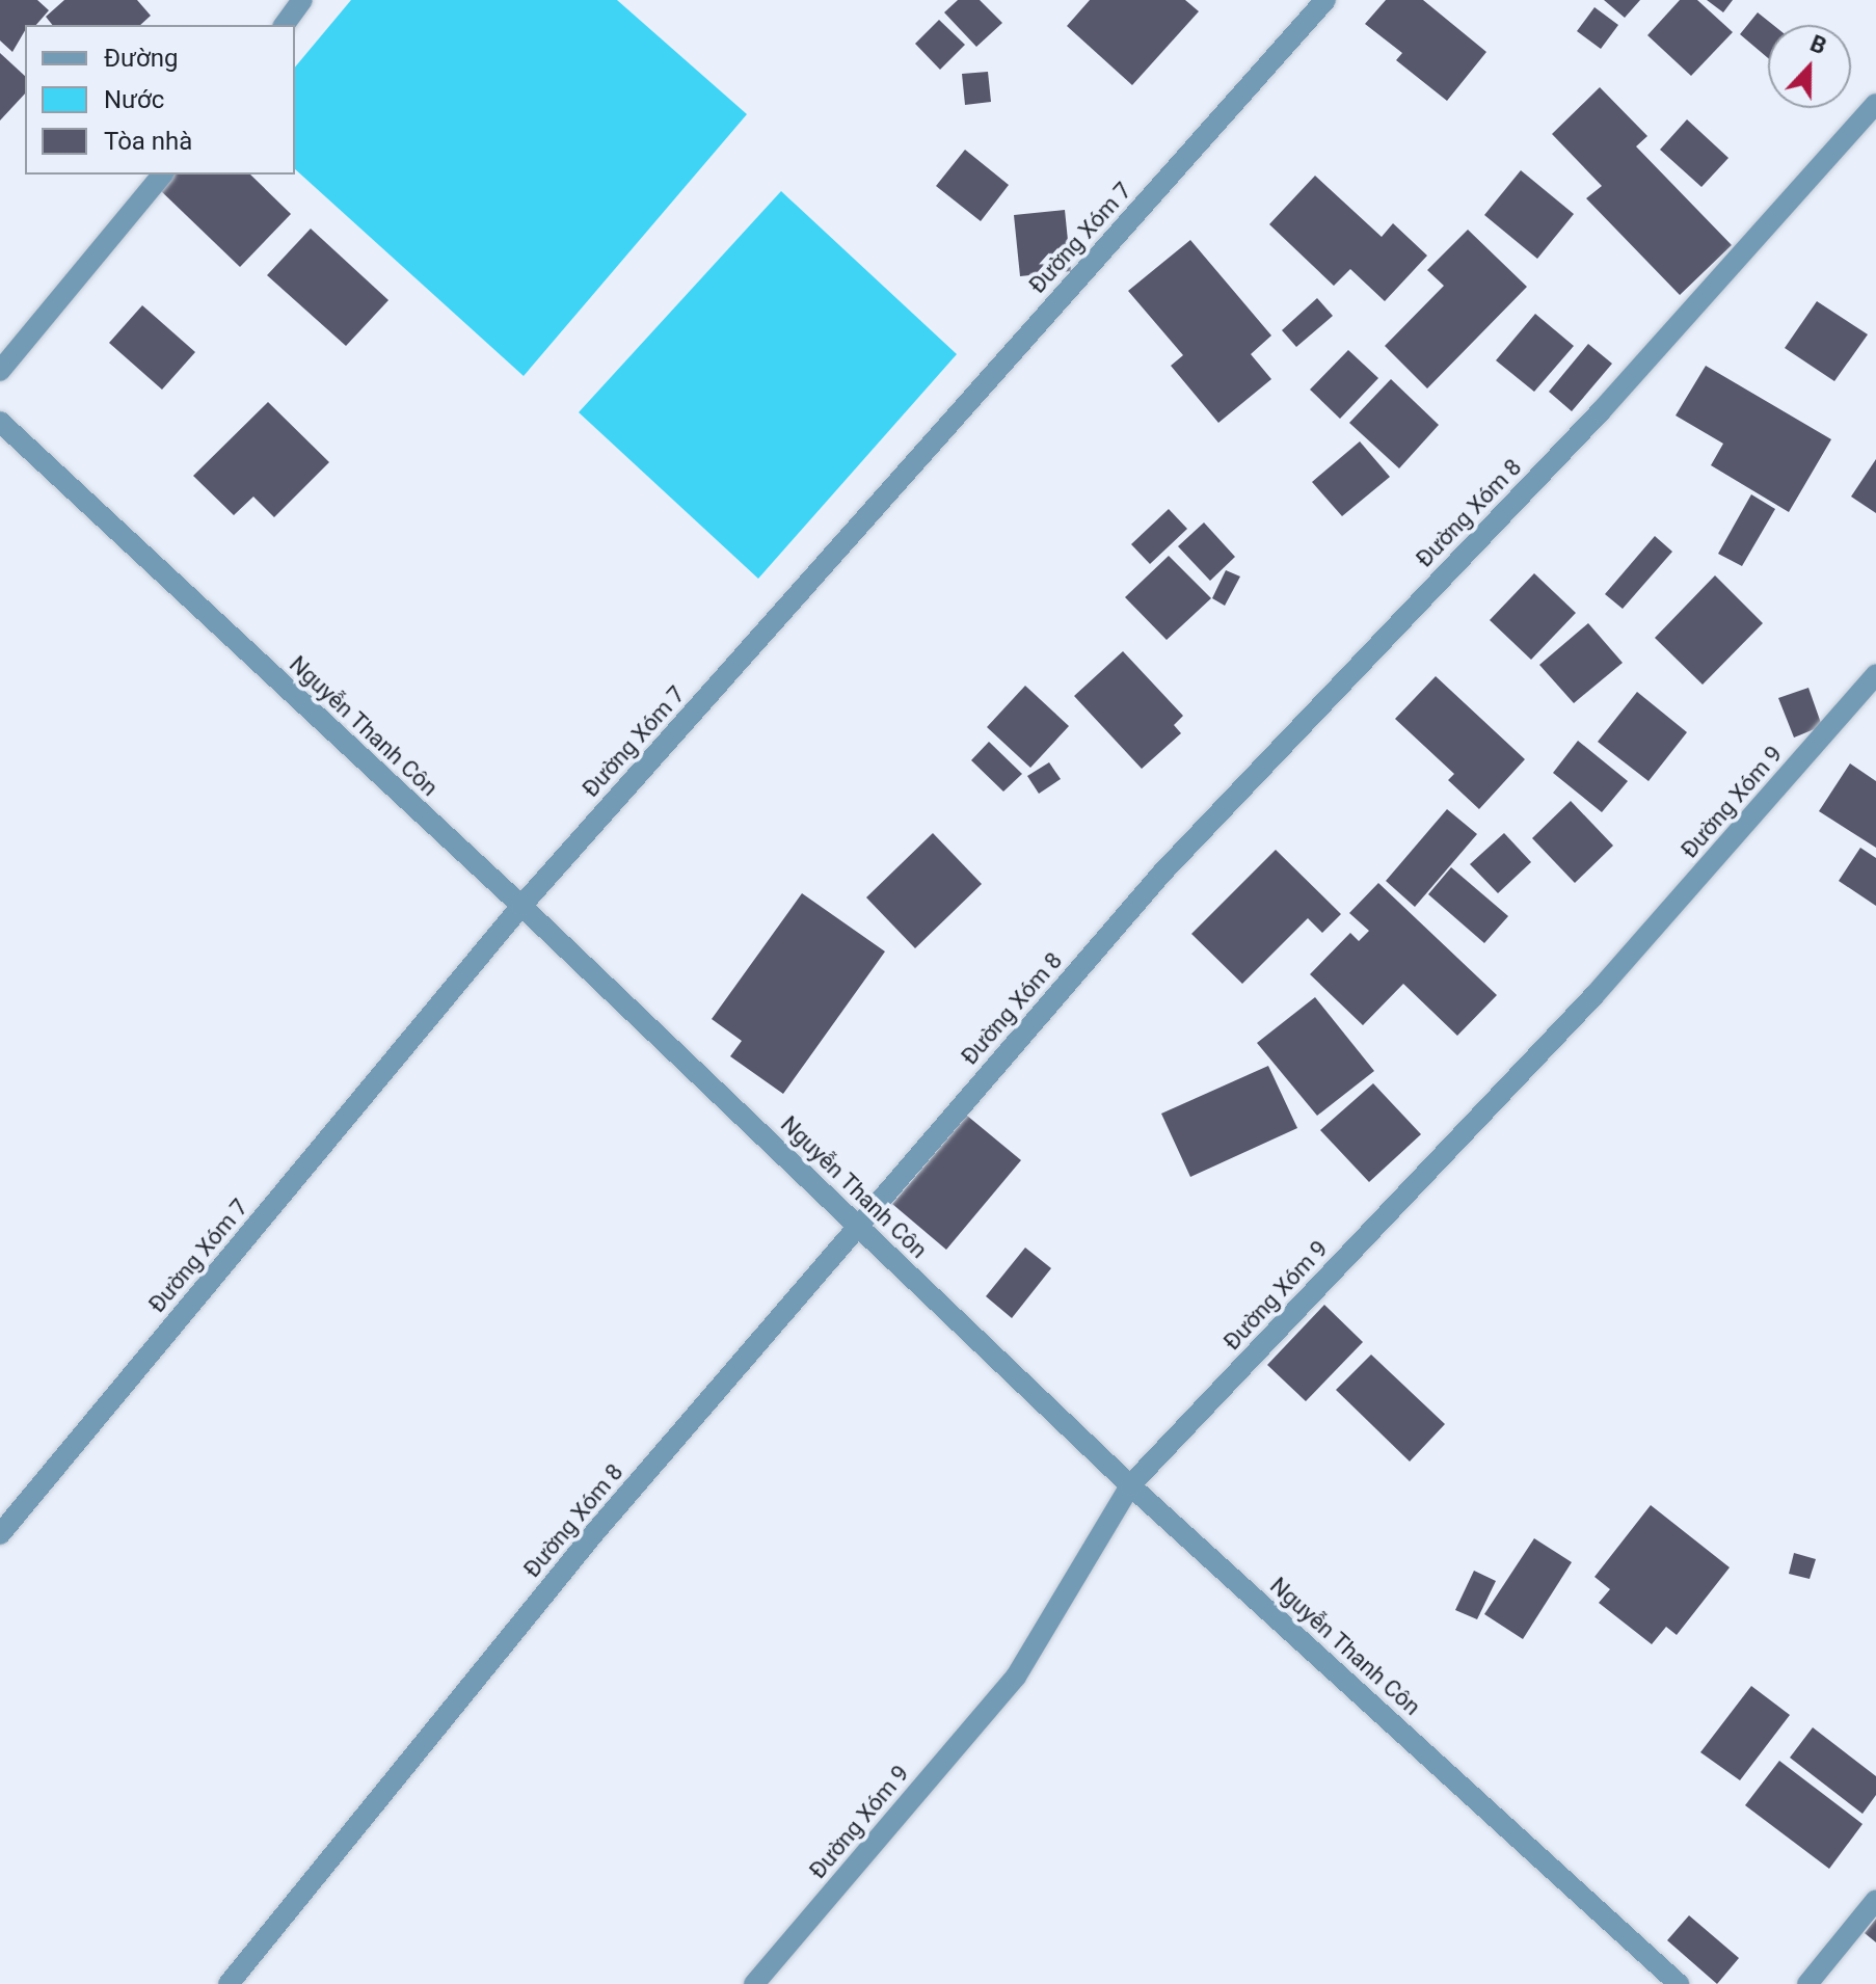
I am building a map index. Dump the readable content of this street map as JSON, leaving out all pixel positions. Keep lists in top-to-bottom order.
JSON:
{
  "streets": {
    "street": [
      "Đường Xóm 7",
      "Đường Xóm 8",
      "Nguyễn Thanh Côn",
      "Đường Xóm 9"
    ]
  },
  "crossings": [
    ["Đường Xóm 7", "Nguyễn Thanh Côn"],
    ["Đường Xóm 8", "Nguyễn Thanh Côn"],
    ["Nguyễn Thanh Côn", "Đường Xóm 9"]
  ],
  "legend": ["Đường", "Nước", "Tòa nhà"],
  "north": "top"
}
